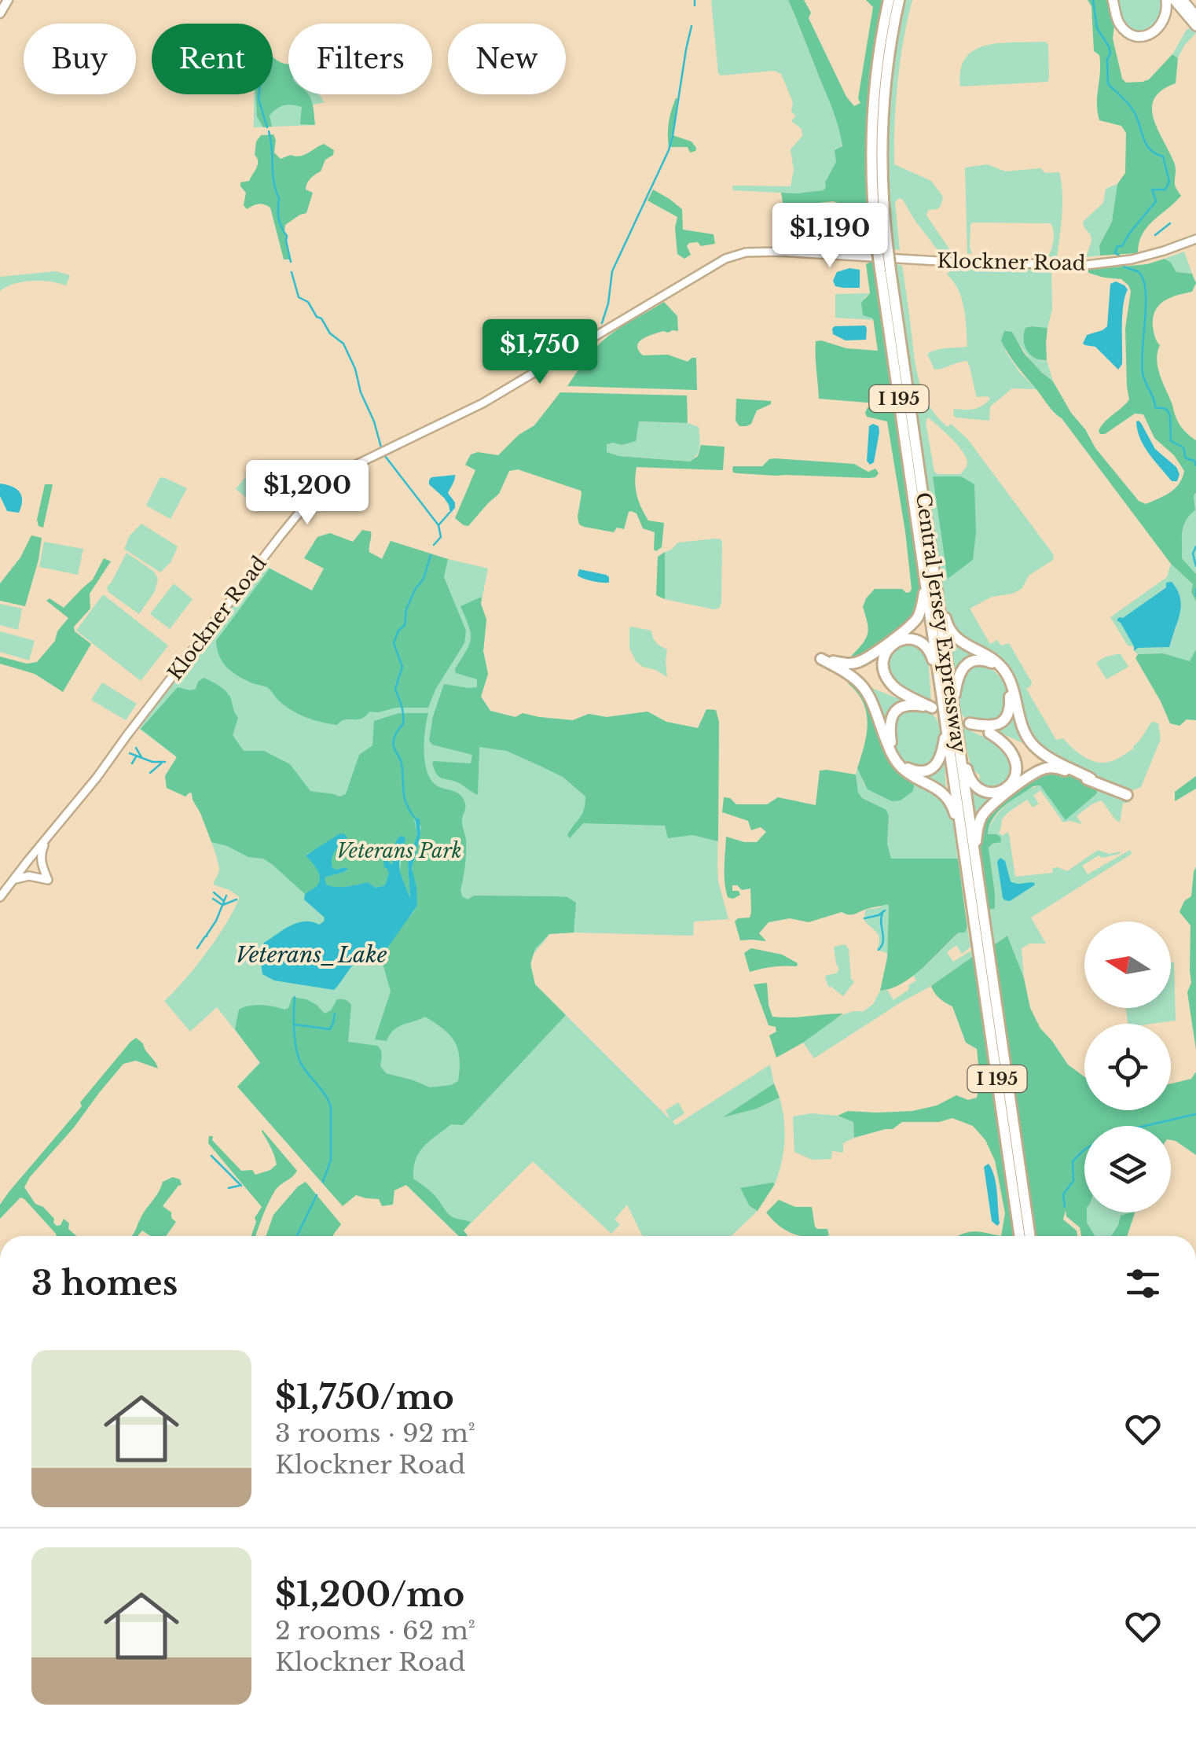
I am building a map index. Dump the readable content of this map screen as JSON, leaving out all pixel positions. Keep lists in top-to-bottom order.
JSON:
{
  "streets": {
    "highway": ["I 195", "Central Jersey Expressway"],
    "main road": ["Klockner Road"]
  },
  "water": ["Veterans_Lake"],
  "parks": ["Veterans Park"],
  "north": "left",
  "page": {
    "chip": [
      "Buy",
      "Rent",
      "Filters",
      "New"
    ],
    "price": ["$1,190", "$1,750", "$1,200"],
    "heading": "3 homes",
    "list": [
      {
        "name": "$1,750/mo",
        "note": "3 rooms · 92 m² · Klockner Road"
      },
      {
        "name": "$1,200/mo",
        "note": "2 rooms · 62 m² · Klockner Road"
      }
    ]
  }
}
